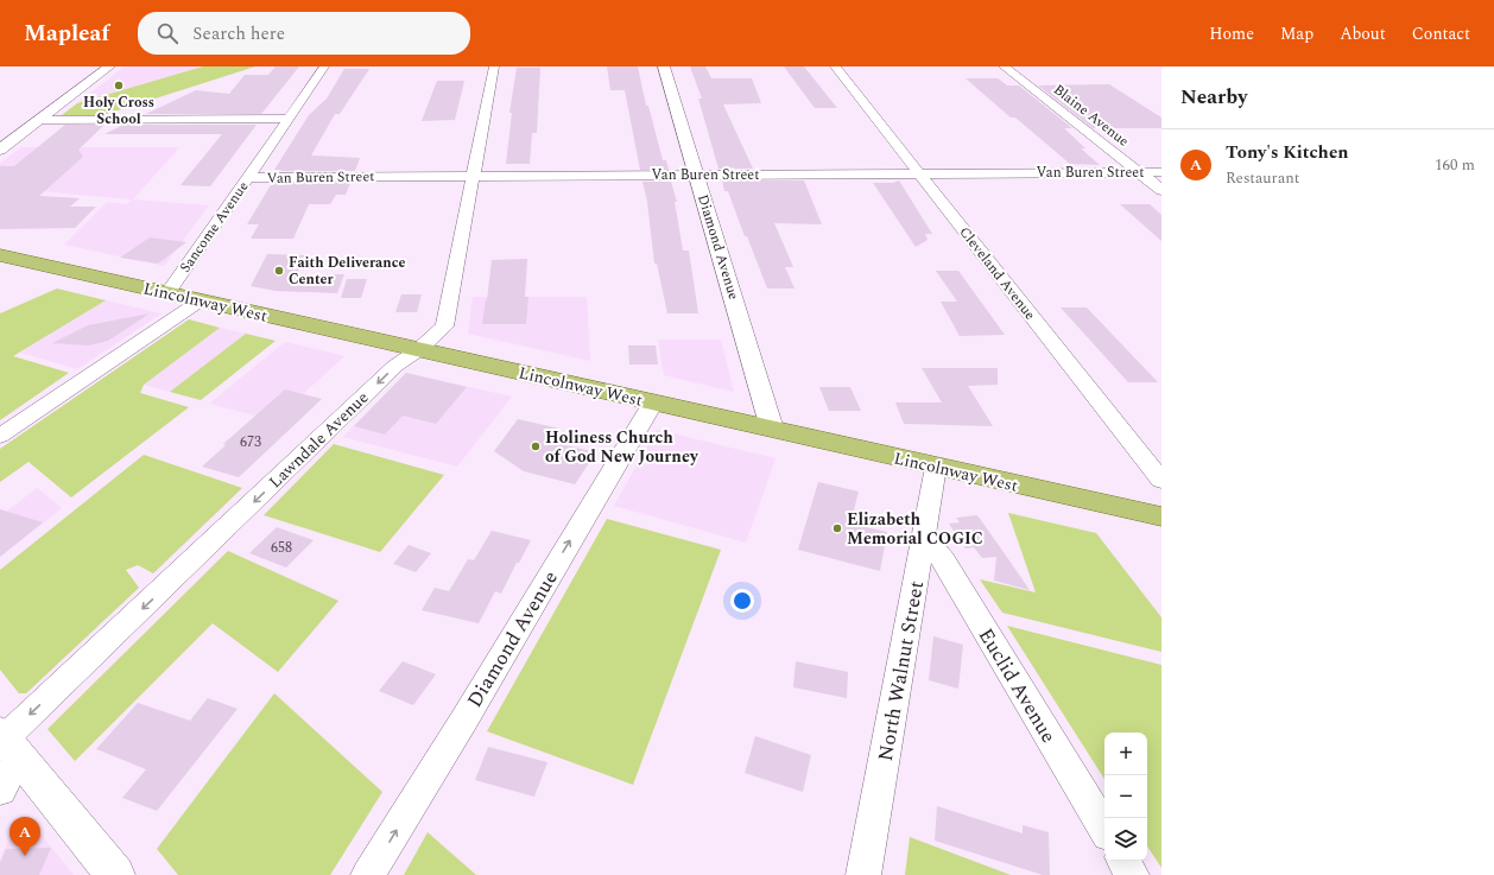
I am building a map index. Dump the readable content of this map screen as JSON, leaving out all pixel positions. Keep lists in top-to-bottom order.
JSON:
{
  "streets": {
    "main road": ["Lincolnway West"],
    "street": [
      "Blaine Avenue",
      "Van Buren Street",
      "Sancome Avenue",
      "Diamond Avenue",
      "Cleveland Avenue",
      "Lawndale Avenue",
      "North Walnut Street",
      "Euclid Avenue"
    ]
  },
  "crossings": [
    ["Blaine Avenue", "Van Buren Street"],
    ["Van Buren Street", "Sancome Avenue"],
    ["Van Buren Street", "Diamond Avenue"],
    ["Van Buren Street", "Cleveland Avenue"],
    ["Van Buren Street", "Lawndale Avenue"],
    ["Sancome Avenue", "Lincolnway West"],
    ["Diamond Avenue", "Lincolnway West"],
    ["Lincolnway West", "Lawndale Avenue"],
    ["Lincolnway West", "North Walnut Street"],
    ["North Walnut Street", "Euclid Avenue"]
  ],
  "one_way": ["Diamond Avenue", "Lawndale Avenue"],
  "places": [
    "Holy Cross School",
    "Faith Deliverance Center",
    "Holiness Church of God New Journey",
    "Elizabeth Memorial COGIC"
  ],
  "house_numbers": ["673", "658"],
  "page": {
    "header": "Mapleaf",
    "search": "Search here",
    "nav": [
      "Home",
      "Map",
      "About",
      "Contact"
    ],
    "heading": "Nearby",
    "list": [
      {
        "mark": "A",
        "name": "Tony's Kitchen",
        "note": "Restaurant",
        "value": "160 m"
      }
    ],
    "map_buttons": ["+", "−"],
    "pins": "A"
  }
}
